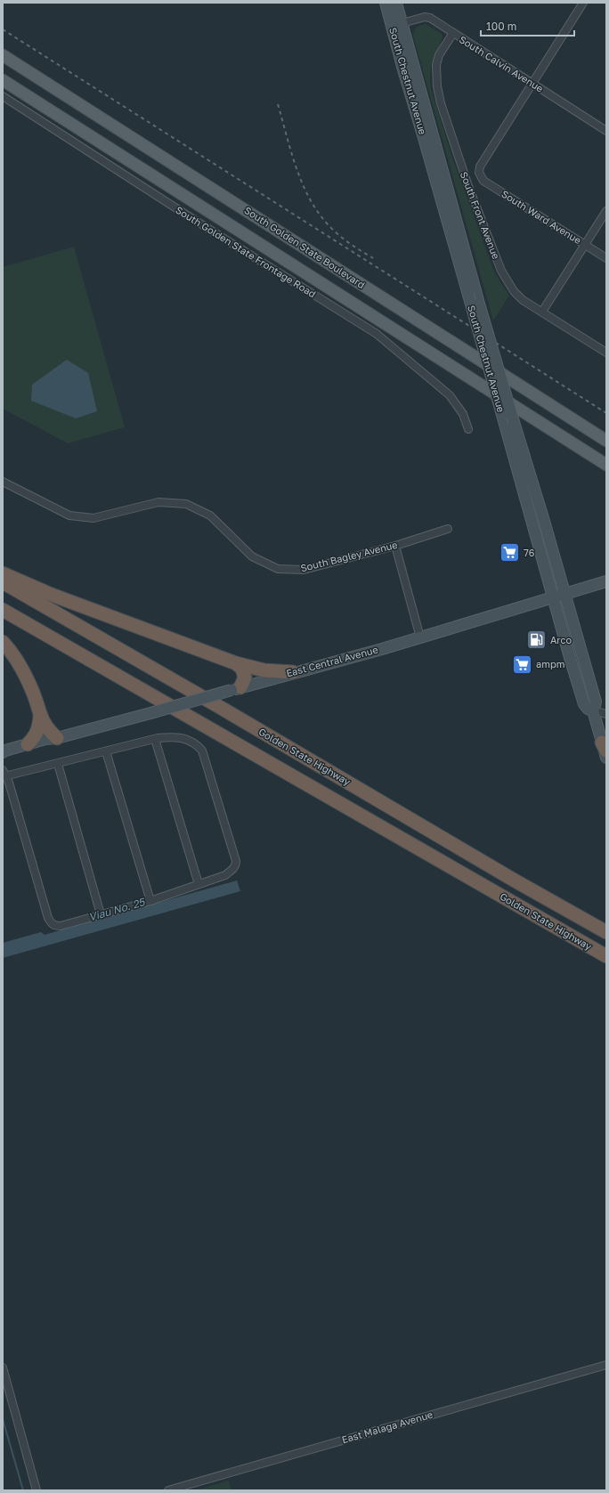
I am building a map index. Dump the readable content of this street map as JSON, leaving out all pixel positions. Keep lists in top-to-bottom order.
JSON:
{
  "streets": {
    "highway": ["Golden State Highway"],
    "main road": ["South Chestnut Avenue", "South Golden State Boulevard", "East Central Avenue"],
    "street": [
      "South Calvin Avenue",
      "South Front Avenue",
      "South Ward Avenue",
      "South Golden State Frontage Road",
      "South Bagley Avenue",
      "East Malaga Avenue"
    ]
  },
  "crossings": [
    ["South Calvin Avenue", "South Chestnut Avenue"],
    ["South Calvin Avenue", "South Front Avenue"],
    ["South Calvin Avenue", "South Ward Avenue"],
    ["South Chestnut Avenue", "East Central Avenue"]
  ],
  "water": ["Viau No. 25"],
  "places": {
    "supermarket": ["76", "ampm"],
    "fuel station": ["Arco"]
  },
  "scale_bar": "100 m"
}
